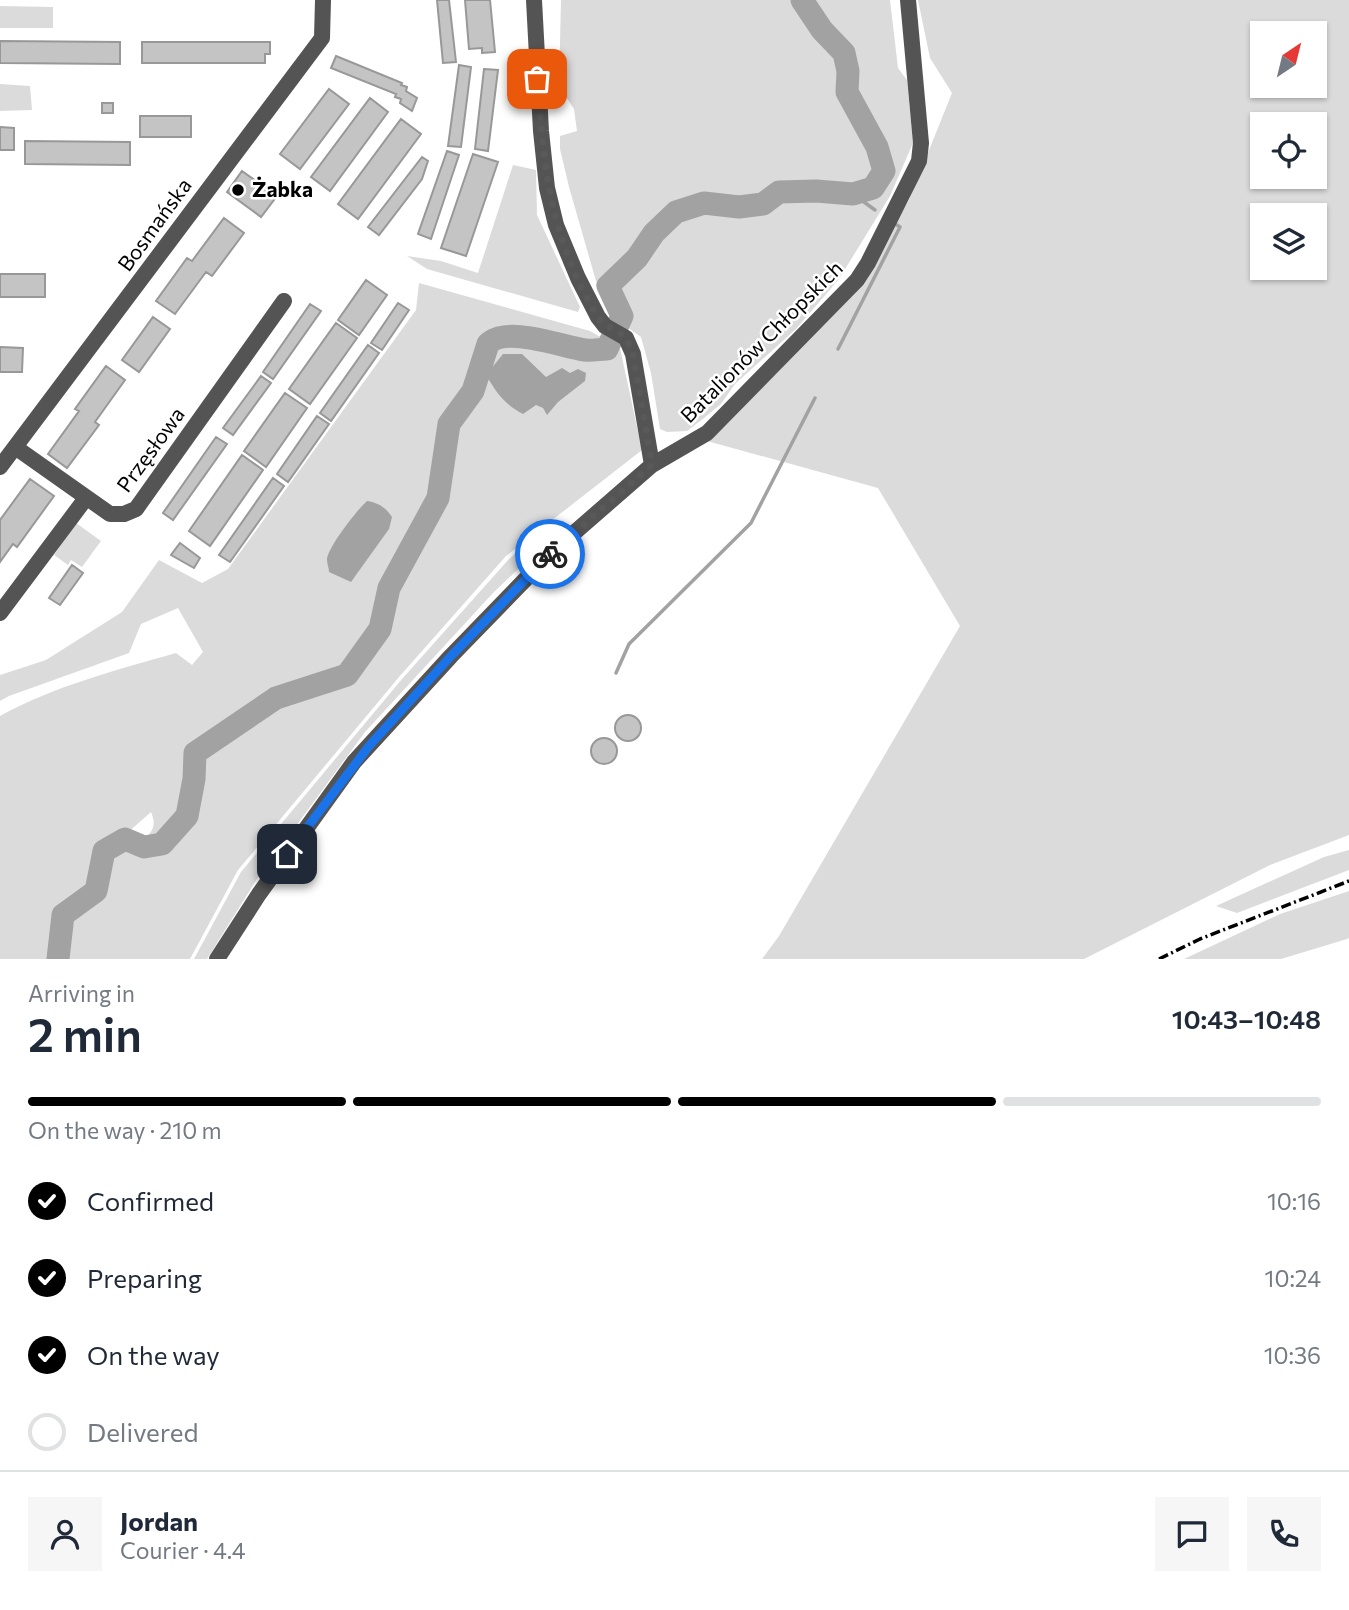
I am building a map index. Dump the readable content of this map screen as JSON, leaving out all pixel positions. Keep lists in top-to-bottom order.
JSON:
{
  "streets": {
    "street": ["Bosmańska", "Batalionów Chłopskich", "Przęsłowa"]
  },
  "crossings": [
    ["Bosmańska", "Przęsłowa"]
  ],
  "places": ["Żabka"],
  "north": "top right",
  "page": {
    "heading": ["2 min", "Arriving in", "10:43–10:48"],
    "panel": ["Jordan", "Courier · 4.4"],
    "bar": "On the way · 210 m",
    "list": [
      ["Confirmed", "10:16"],
      ["Preparing", "10:24"],
      ["On the way", "10:36"],
      "Delivered"
    ]
  }
}
